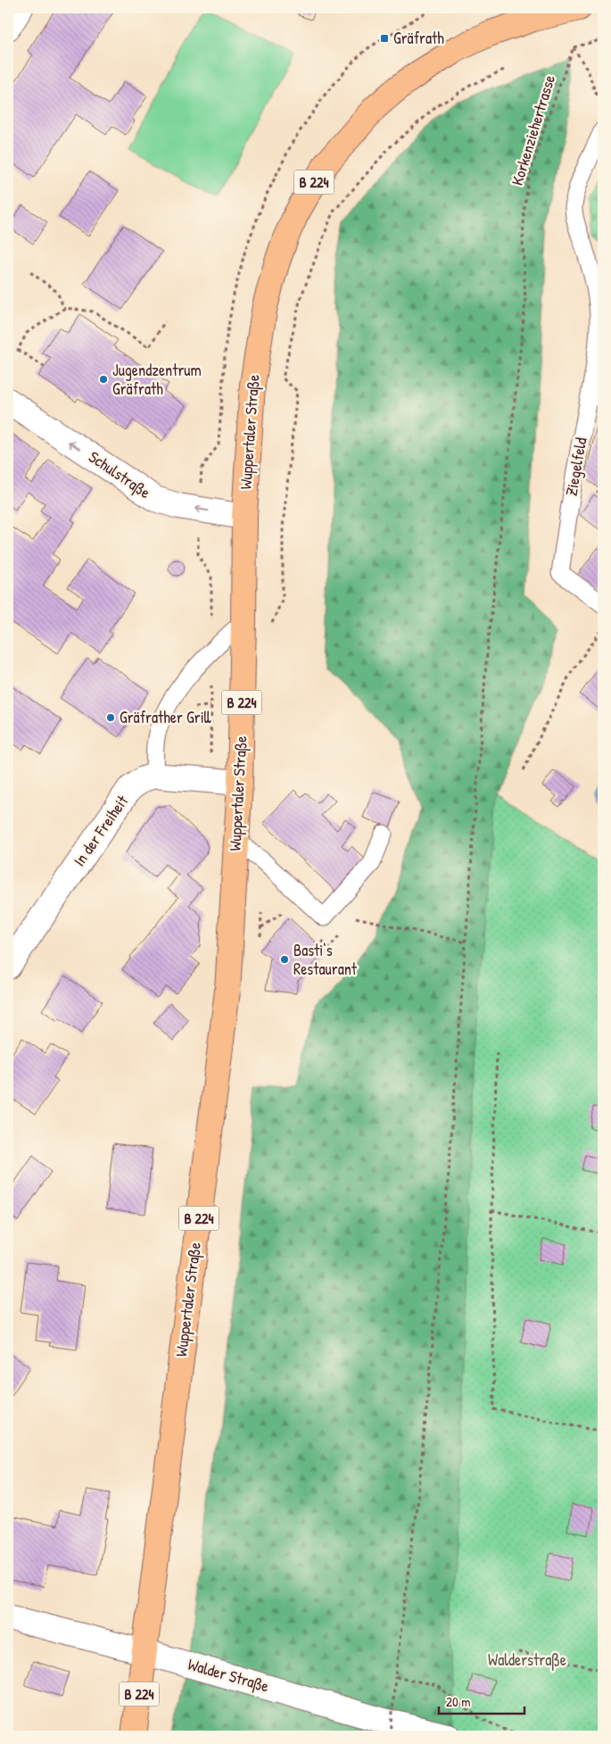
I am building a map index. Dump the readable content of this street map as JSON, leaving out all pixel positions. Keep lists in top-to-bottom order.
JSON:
{
  "streets": {
    "main road": ["B 224", "Wuppertaler Straße"],
    "street": ["Schulstraße", "In der Freiheit", "Walder Straße"],
    "lane": ["Ziegelfeld"],
    "path": ["Korkenziehertrasse"]
  },
  "crossings": [
    ["Wuppertaler Straße", "Schulstraße"],
    ["Wuppertaler Straße", "Walder Straße"]
  ],
  "one_way": ["Schulstraße"],
  "parks": ["Walderstraße"],
  "places": {
    "transit": ["Gräfrath"],
    "other": ["Jugendzentrum Gräfrath", "Gräfrather Grill", "Basti‘s Restaurant"]
  },
  "scale_bar": "20 m"
}
